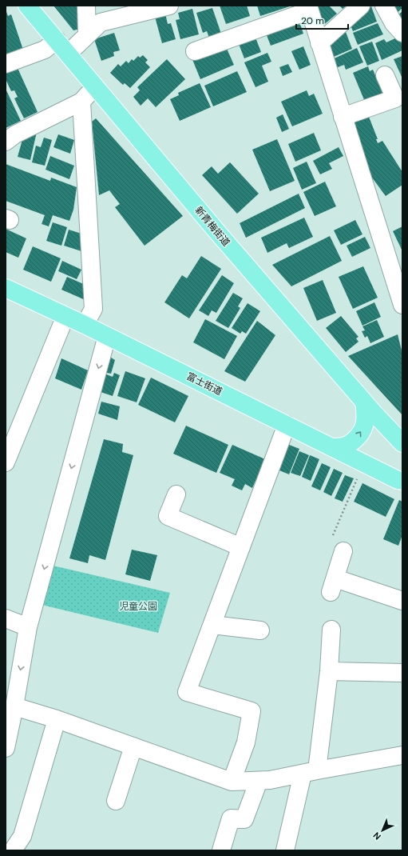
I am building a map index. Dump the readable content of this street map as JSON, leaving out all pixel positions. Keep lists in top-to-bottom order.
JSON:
{
  "streets": {
    "main road": ["新青梅街道", "富士街道"]
  },
  "parks": ["児童公園"],
  "scale_bar": "20 m",
  "north": "bottom left"
}
